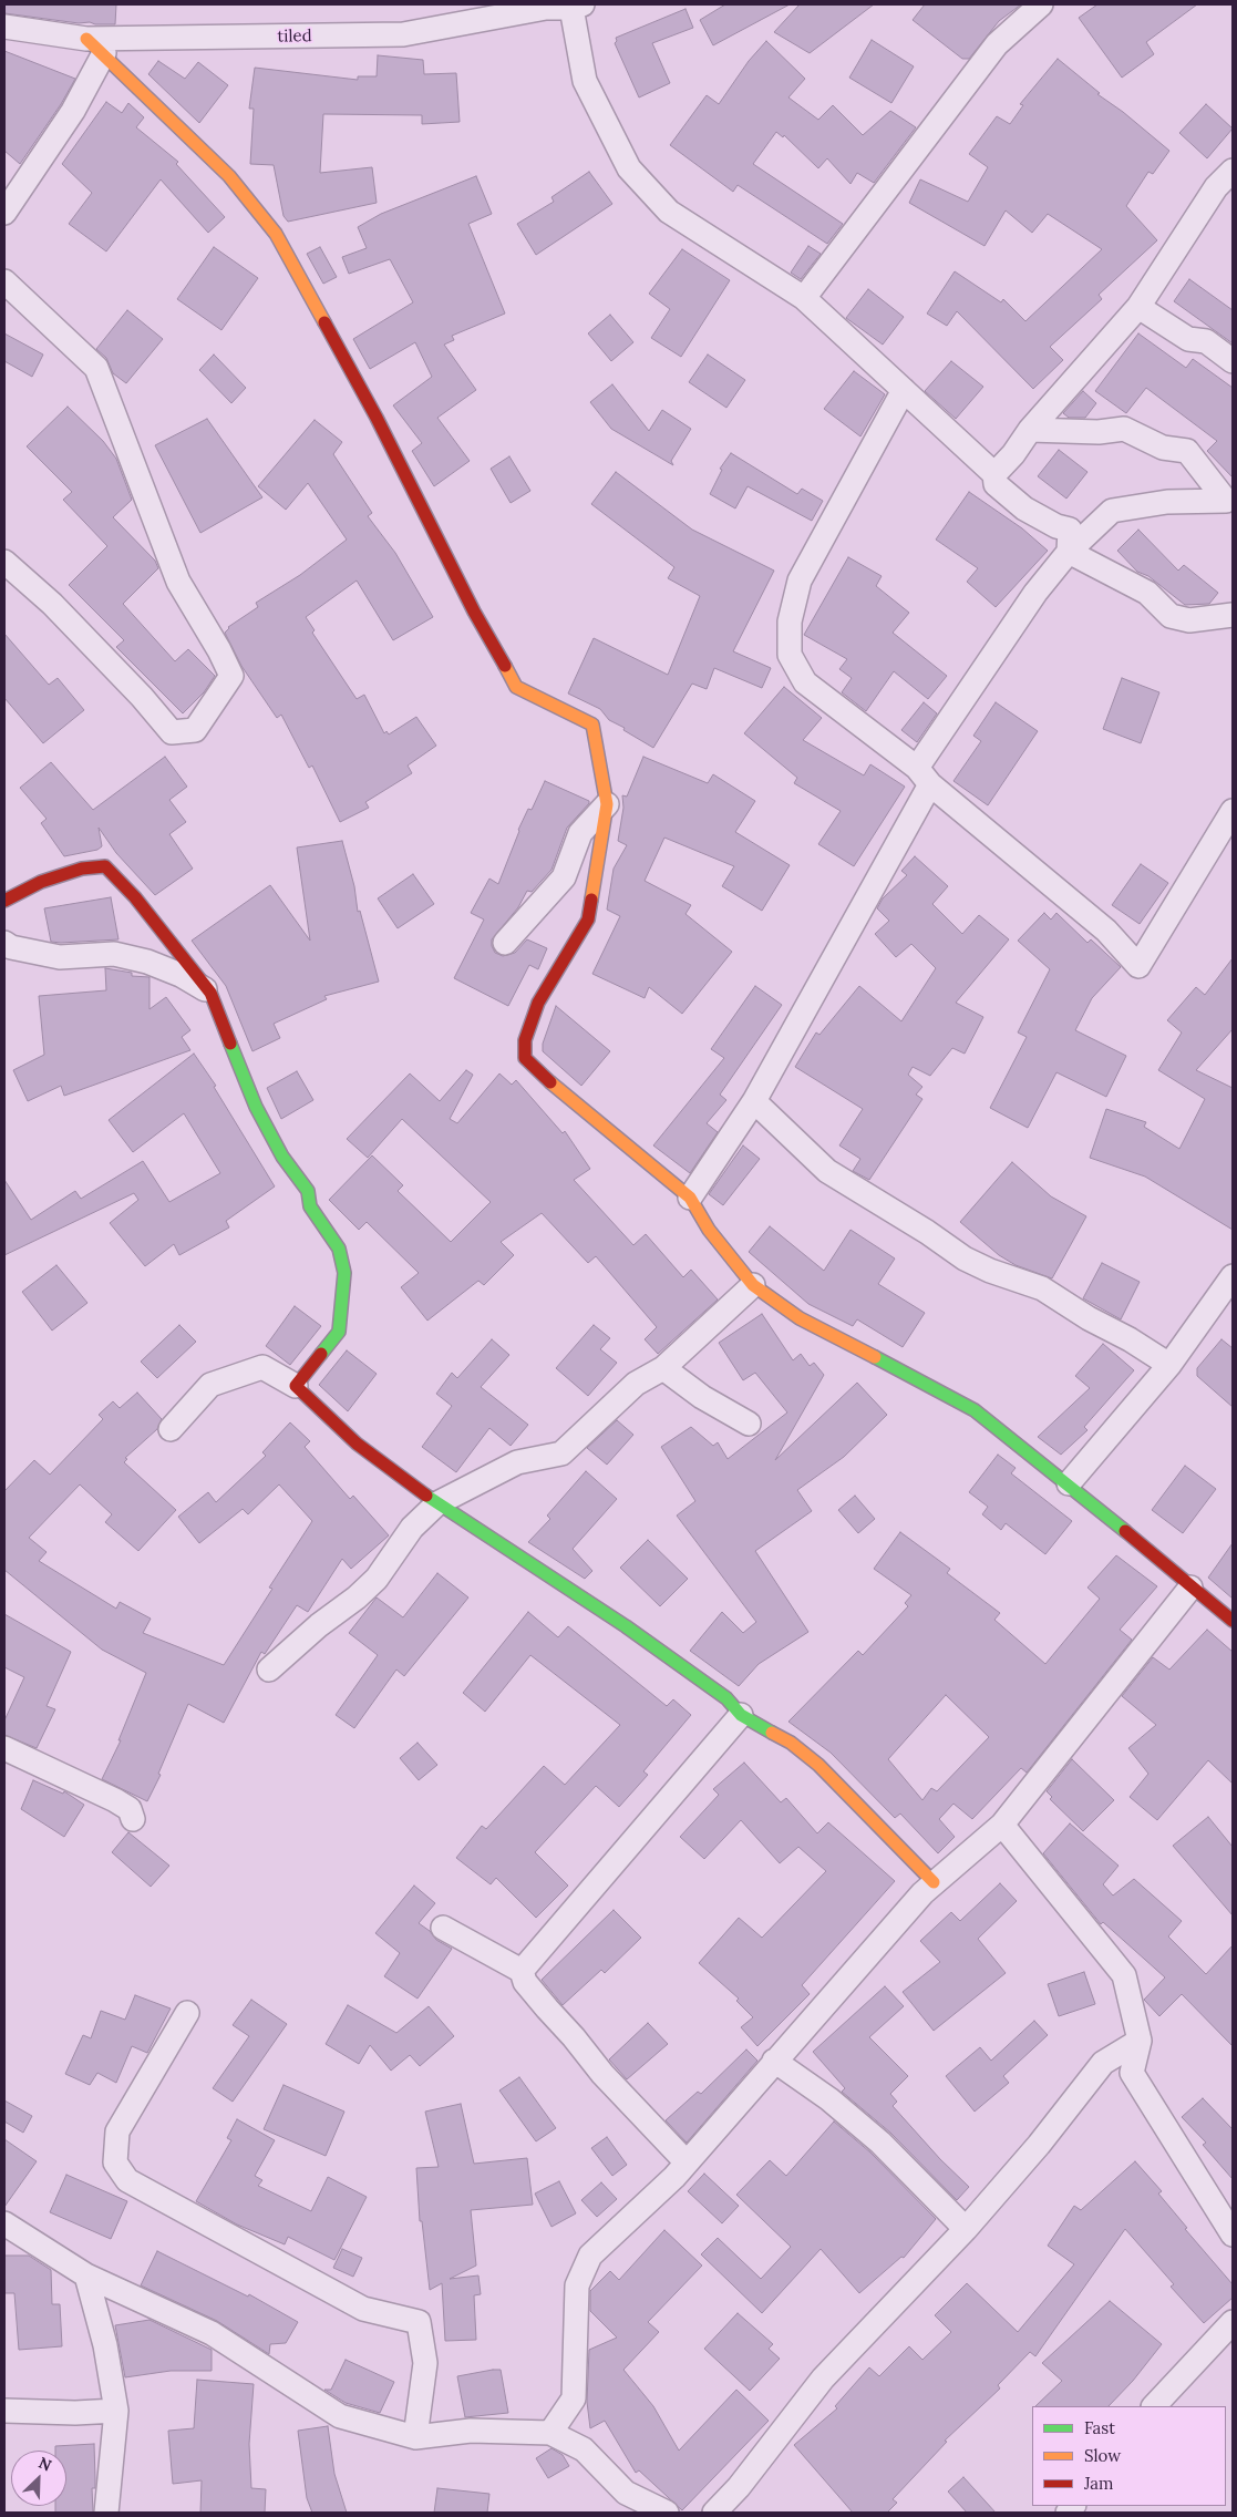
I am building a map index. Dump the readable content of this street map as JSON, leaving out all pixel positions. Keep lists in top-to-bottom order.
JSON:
{
  "streets": {
    "street": ["tiled"]
  },
  "legend": ["Fast", "Slow", "Jam"],
  "north": "top right"
}
